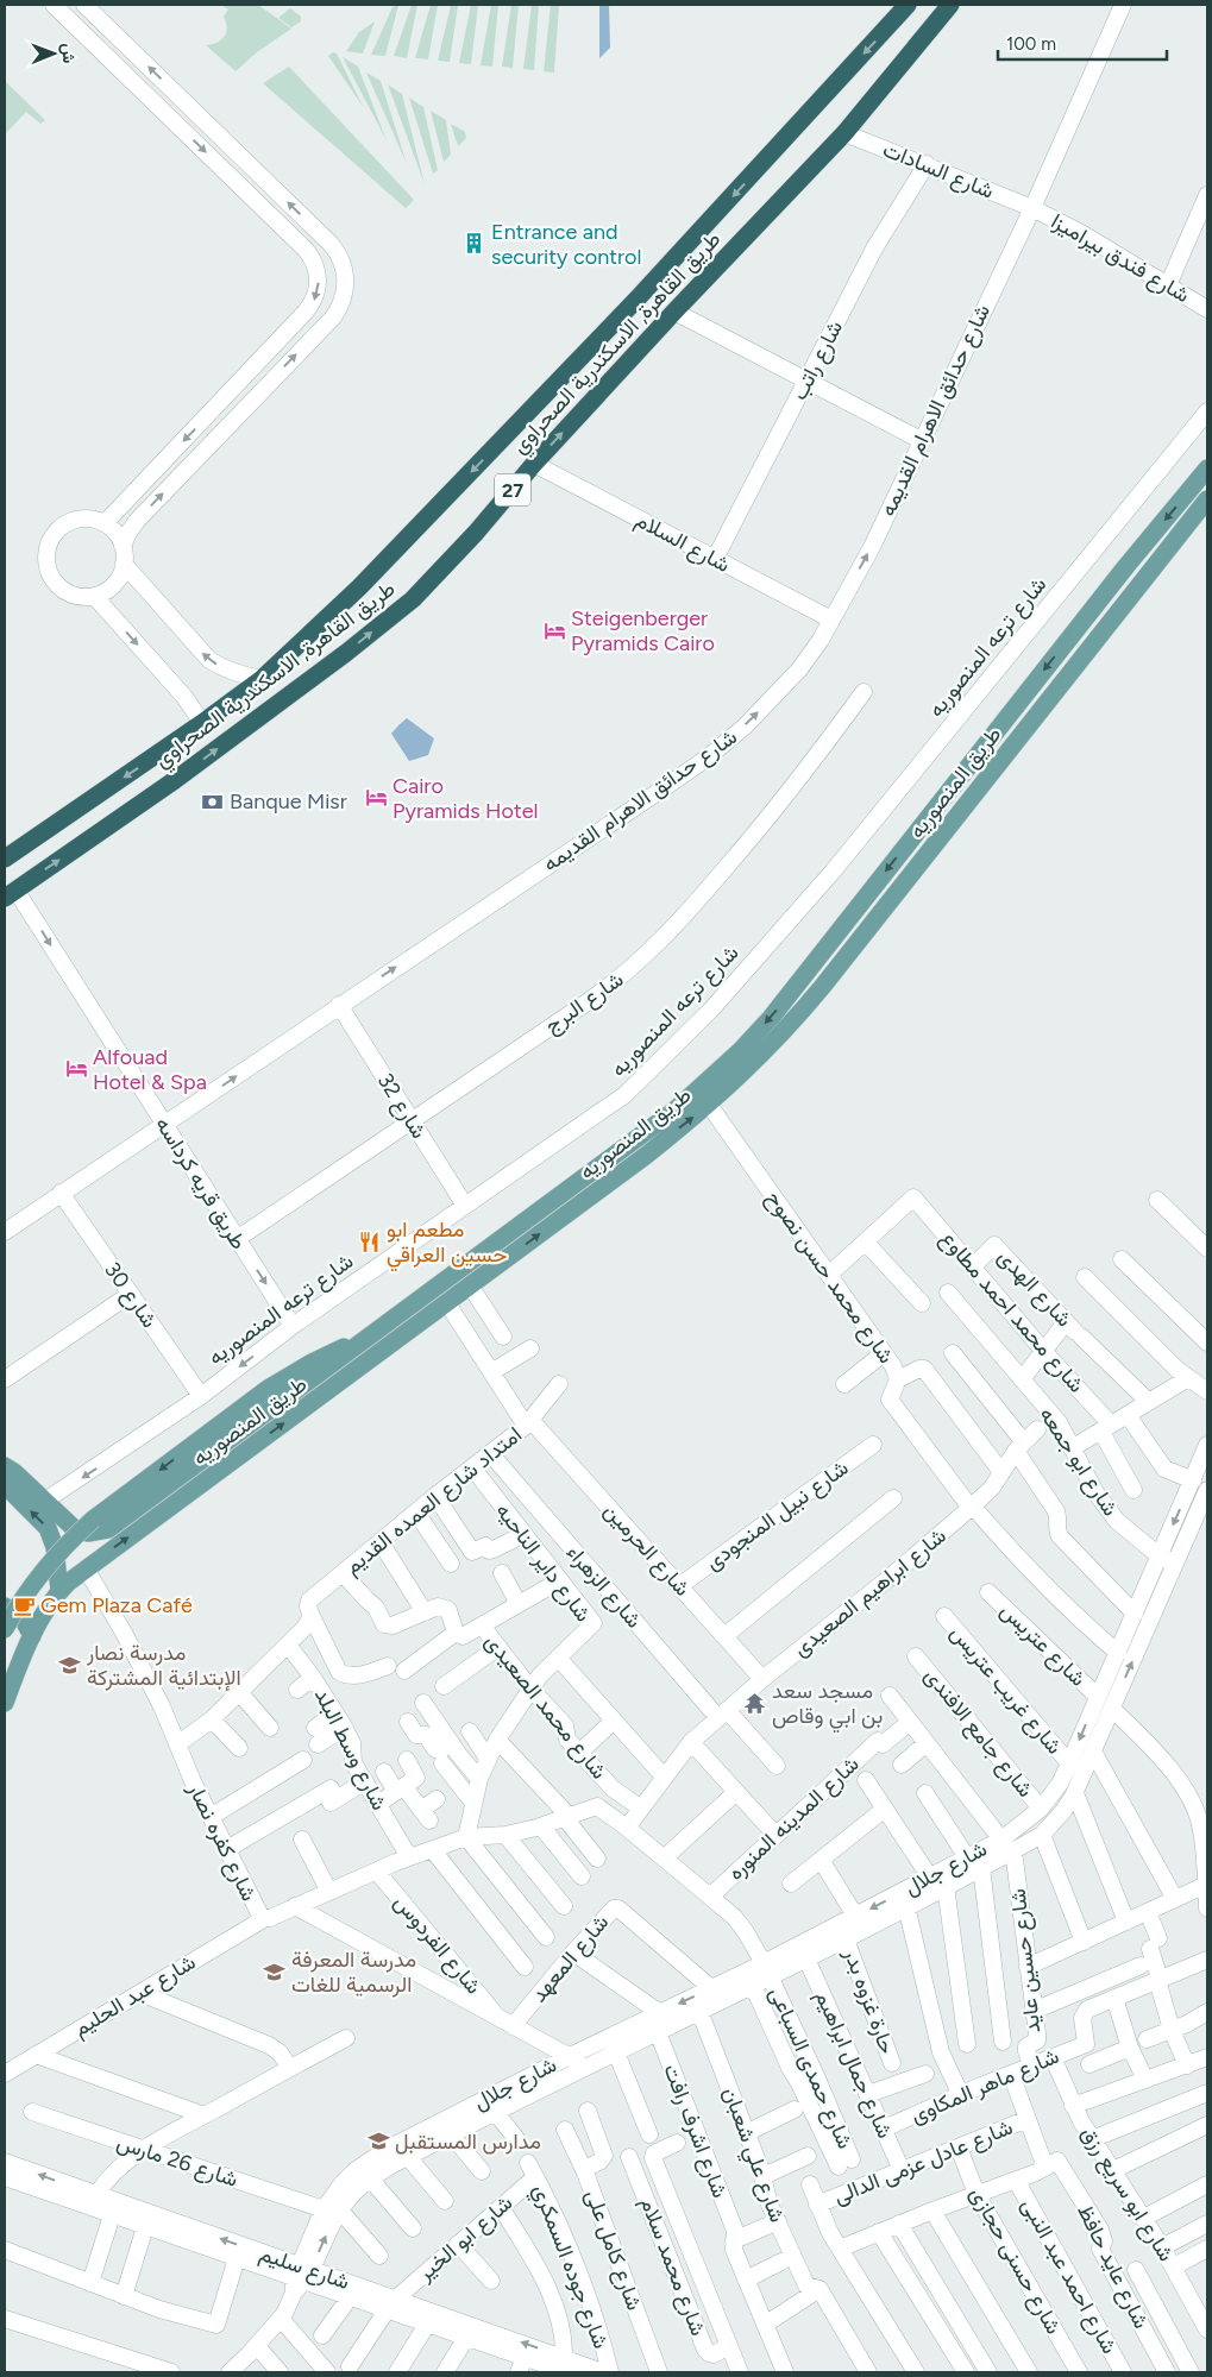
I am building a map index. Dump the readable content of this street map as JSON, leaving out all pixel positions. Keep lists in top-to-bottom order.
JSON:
{
  "streets": {
    "highway": ["طريق القاهرة, الاسكندرية الصحراوي", "27"],
    "main road": ["طريق المنصوريه"],
    "street": [
      "شارع السادات",
      "شارع فندق بيراميزا",
      "شارع راتب",
      "شارع حدائق الاهرام القديمه",
      "شارع السلام",
      "شارع ترعه المنصوريه",
      "شارع البرج",
      "شارع 32",
      "طريق قريه كرداسه",
      "شارع محمد حسن نصوح",
      "شارع الهدى",
      "شارع 30",
      "شارع محمد احمد مطاوع",
      "شارع ابو جمعه",
      "امتداد شارع العمده القديم",
      "شارع نبيل المنجودى",
      "شارع الحرمين",
      "شارع داير الناحيه",
      "شارع الزهراء",
      "شارع ابراهيم الصعيدى",
      "شارع عتريس",
      "شارع غريب عتريس",
      "شارع محمد الصعيدى",
      "شارع جامع الافندى",
      "شارع وسط البلد",
      "شارع المدينه المنوره",
      "شارع كفره نصار",
      "شارع جلال",
      "شارع الفردوس",
      "شارع المعهد",
      "شارع حسين عايد",
      "شارع عبد الحليم",
      "حارة غزوه بدر",
      "شارع جمال ابراهيم",
      "شارع حمدى السباعى",
      "شارع ماهر المكاوى",
      "شارع اشرف رافت",
      "شارع علي شعبان",
      "شارع 26 مارس",
      "شارع عادل عزمى الدالى",
      "شارع ابو سريع رزق",
      "شارع ابو الخير",
      "شارع كامل على",
      "شارع حسنى حجازى",
      "شارع جوده السمكري",
      "شارع محمد سلام",
      "شارع عايد حافظ",
      "شارع سليم",
      "شارع احمد عبد النبى"
    ]
  },
  "crossings": [
    ["شارع السادات", "شارع فندق بيراميزا"],
    ["شارع السادات", "طريق القاهرة, الاسكندرية الصحراوي"],
    ["شارع السادات", "شارع راتب"],
    ["شارع السادات", "شارع حدائق الاهرام القديمه"],
    ["شارع فندق بيراميزا", "شارع حدائق الاهرام القديمه"],
    ["طريق القاهرة, الاسكندرية الصحراوي", "شارع السلام"],
    ["طريق القاهرة, الاسكندرية الصحراوي", "طريق قريه كرداسه"],
    ["شارع راتب", "شارع السلام"],
    ["شارع حدائق الاهرام القديمه", "شارع السلام"],
    ["شارع حدائق الاهرام القديمه", "شارع 32"],
    ["شارع حدائق الاهرام القديمه", "طريق قريه كرداسه"],
    ["شارع حدائق الاهرام القديمه", "شارع 30"],
    ["شارع ترعه المنصوريه", "طريق المنصوريه"],
    ["شارع ترعه المنصوريه", "شارع 32"],
    ["شارع ترعه المنصوريه", "طريق قريه كرداسه"],
    ["شارع ترعه المنصوريه", "شارع 30"],
    ["طريق المنصوريه", "شارع محمد حسن نصوح"],
    ["طريق المنصوريه", "شارع الحرمين"],
    ["طريق المنصوريه", "شارع كفره نصار"],
    ["شارع البرج", "شارع 32"],
    ["شارع البرج", "طريق قريه كرداسه"],
    ["شارع محمد حسن نصوح", "شارع ابراهيم الصعيدى"],
    ["شارع محمد حسن نصوح", "شارع جلال"],
    ["شارع الهدى", "شارع محمد احمد مطاوع"],
    ["شارع ابو جمعه", "شارع جلال"],
    ["امتداد شارع العمده القديم", "شارع الحرمين"],
    ["امتداد شارع العمده القديم", "شارع داير الناحيه"],
    ["امتداد شارع العمده القديم", "شارع الزهراء"],
    ["شارع نبيل المنجودى", "شارع الحرمين"],
    ["شارع الحرمين", "شارع ابراهيم الصعيدى"],
    ["شارع داير الناحيه", "شارع محمد الصعيدى"],
    ["شارع داير الناحيه", "شارع كفره نصار"],
    ["شارع الزهراء", "شارع ابراهيم الصعيدى"],
    ["شارع ابراهيم الصعيدى", "شارع محمد الصعيدى"],
    ["شارع ابراهيم الصعيدى", "شارع كفره نصار"],
    ["شارع ابراهيم الصعيدى", "شارع حمدى السباعى"],
    ["شارع عتريس", "شارع جلال"],
    ["شارع غريب عتريس", "شارع جلال"],
    ["شارع جامع الافندى", "شارع جلال"],
    ["شارع وسط البلد", "شارع كفره نصار"],
    ["شارع المدينه المنوره", "شارع حمدى السباعى"],
    ["شارع كفره نصار", "شارع الفردوس"],
    ["شارع كفره نصار", "شارع عبد الحليم"],
    ["شارع كفره نصار", "شارع حمدى السباعى"],
    ["شارع جلال", "شارع المعهد"],
    ["شارع جلال", "شارع حسين عايد"],
    ["شارع جلال", "حارة غزوه بدر"],
    ["شارع جلال", "شارع جمال ابراهيم"],
    ["شارع جلال", "شارع حمدى السباعى"],
    ["شارع جلال", "شارع اشرف رافت"],
    ["شارع جلال", "شارع علي شعبان"],
    ["شارع جلال", "شارع 26 مارس"],
    ["شارع جلال", "شارع سليم"],
    ["شارع حسين عايد", "شارع ماهر المكاوى"],
    ["شارع جمال ابراهيم", "شارع ماهر المكاوى"],
    ["شارع جمال ابراهيم", "شارع عادل عزمى الدالى"],
    ["شارع ماهر المكاوى", "شارع ابو سريع رزق"],
    ["شارع ماهر المكاوى", "شارع عايد حافظ"],
    ["شارع عادل عزمى الدالى", "شارع حسنى حجازى"],
    ["شارع عادل عزمى الدالى", "شارع عايد حافظ"],
    ["شارع ابو الخير", "شارع جوده السمكري"],
    ["شارع ابو الخير", "شارع سليم"]
  ],
  "one_way": ["شارع حدائق الاهرام القديمه", "طريق قريه كرداسه"],
  "places": {
    "building": ["Entrance and security control"],
    "hotel": ["Steigenberger Pyramids Cairo", "Cairo Pyramids Hotel", "Alfouad Hotel & Spa"],
    "bank": ["Banque Misr"],
    "restaurant": ["مطعم ابو حسين العراقي"],
    "cafe": ["Gem Plaza Café"],
    "school or university": ["مدرسة نصار الإبتدائية المشتركة", "مدرسة المعرفة الرسمية للغات", "مدارس المستقبل"],
    "temple": ["مسجد سعد بن ابي وقاص"]
  },
  "scale_bar": "100 m",
  "north": "right"
}
